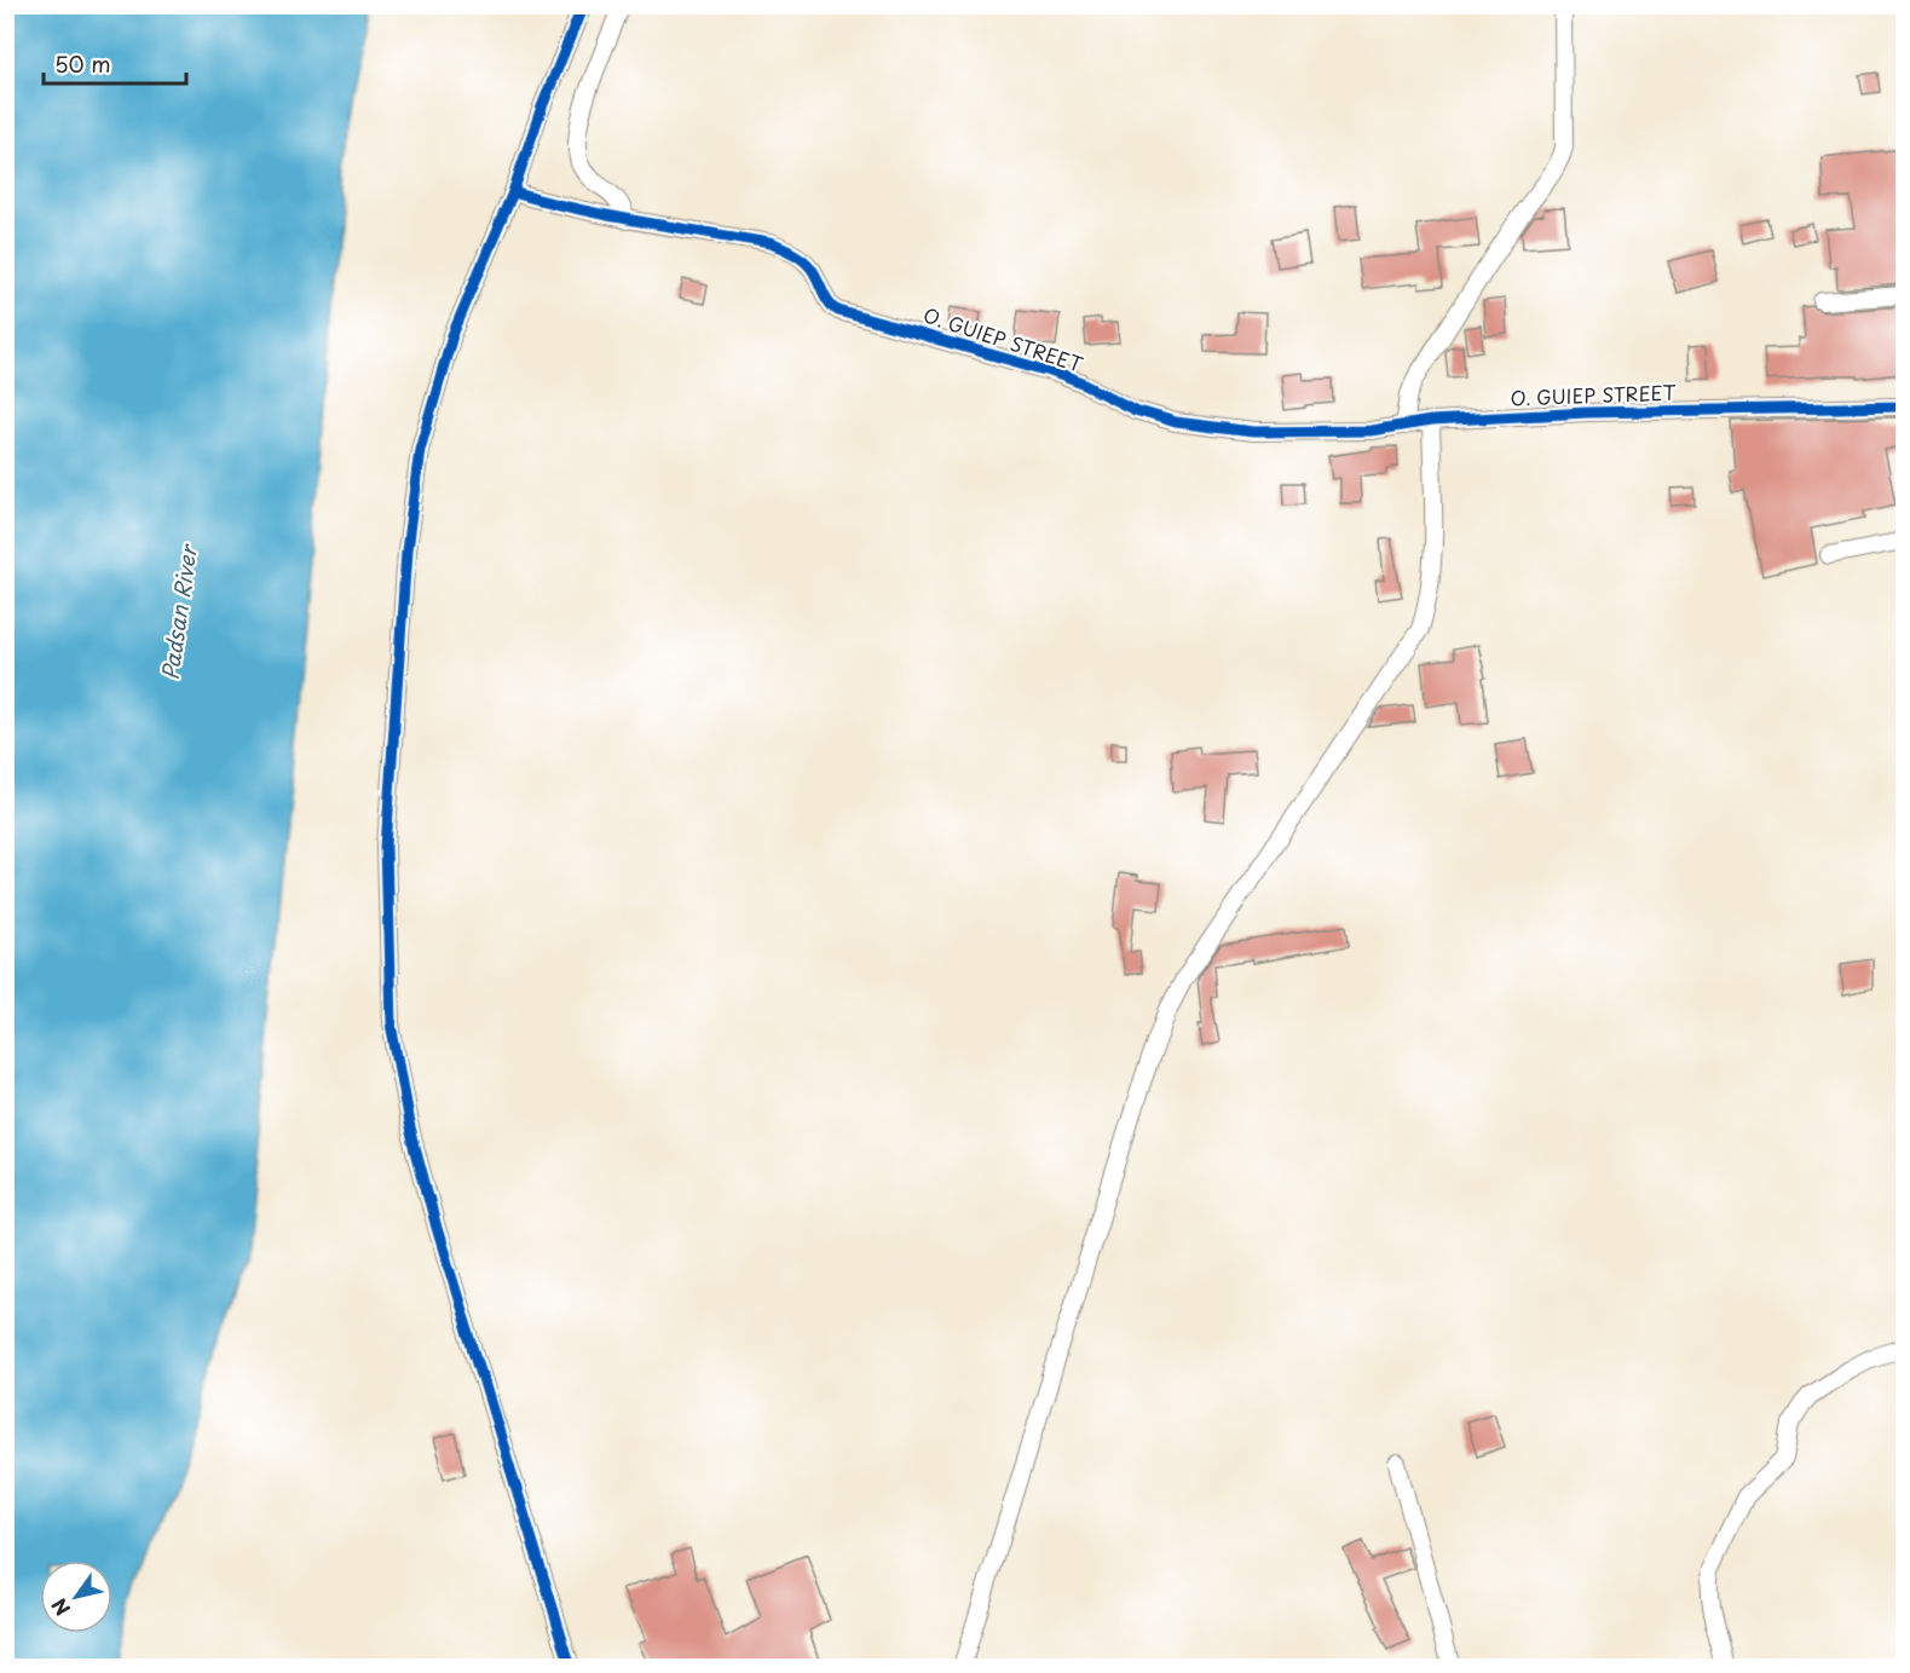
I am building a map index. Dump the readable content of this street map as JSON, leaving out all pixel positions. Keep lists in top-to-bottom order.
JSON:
{
  "streets": {
    "street": ["O. GUIEP STREET"]
  },
  "water": ["Padsan River"],
  "scale_bar": "50 m",
  "north": "bottom left"
}
